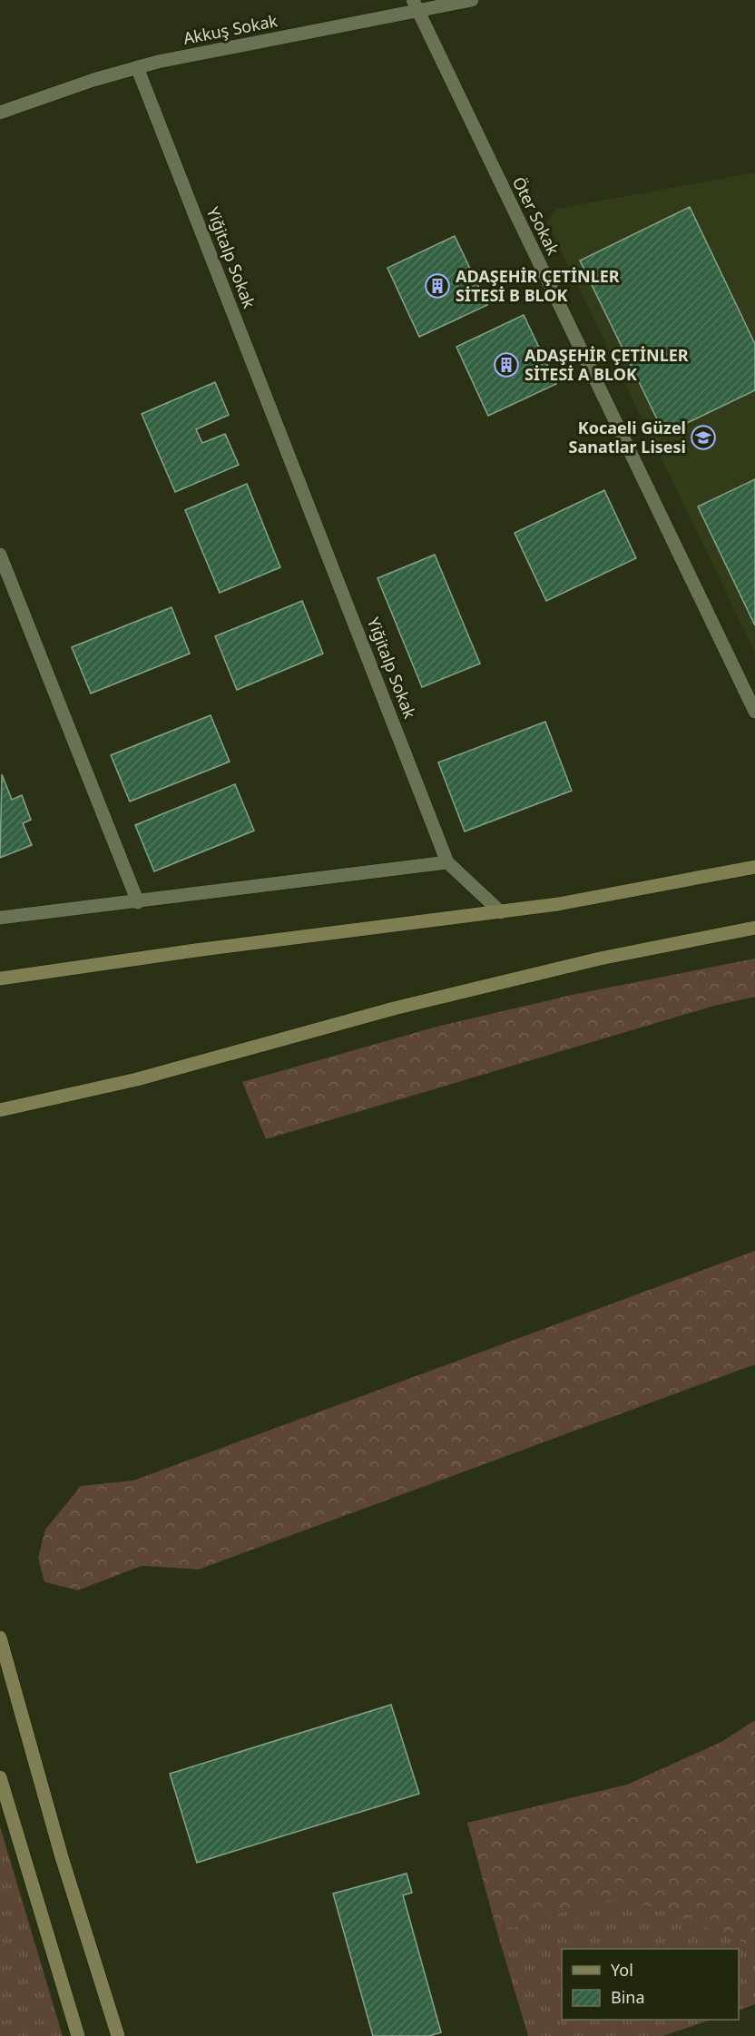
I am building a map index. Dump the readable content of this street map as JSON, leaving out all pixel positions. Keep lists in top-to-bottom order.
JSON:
{
  "streets": {
    "street": ["Akkuş Sokak", "Öter Sokak", "Yiğitalp Sokak"]
  },
  "crossings": [
    ["Akkuş Sokak", "Öter Sokak"],
    ["Akkuş Sokak", "Yiğitalp Sokak"]
  ],
  "places": {
    "building": ["ADAŞEHİR ÇETİNLER SİTESİ B BLOK", "ADAŞEHİR ÇETİNLER SİTESİ A BLOK"],
    "school or university": ["Kocaeli Güzel Sanatlar Lisesi"]
  },
  "legend": ["Yol", "Bina"]
}
